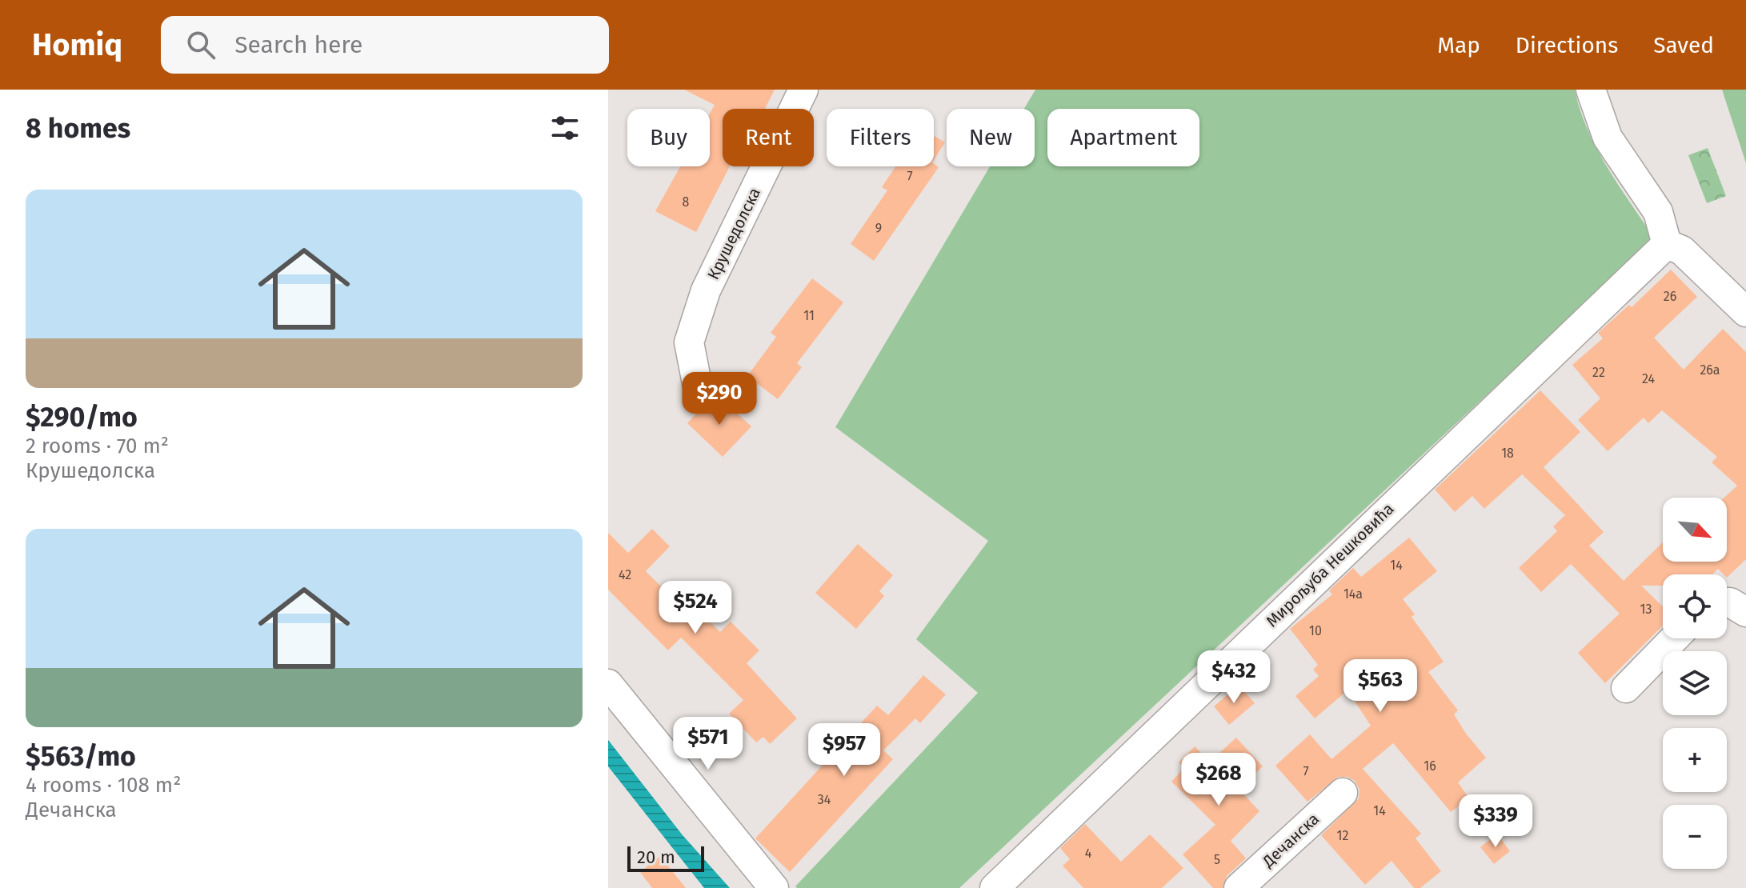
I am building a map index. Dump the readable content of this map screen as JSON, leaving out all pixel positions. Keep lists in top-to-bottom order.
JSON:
{
  "streets": {
    "street": ["Крушедолска", "Мирољуба Нешковића", "Дечанска"]
  },
  "house_numbers": [
    "7",
    "8",
    "9",
    "26",
    "11",
    "26a",
    "22",
    "24",
    "18",
    "14",
    "42",
    "14a",
    "13",
    "10",
    "16",
    "7",
    "34",
    "14",
    "12",
    "4",
    "5"
  ],
  "scale_bar": "20 m",
  "north": "bottom right",
  "page": {
    "header": "Homiq",
    "search": "Search here",
    "nav": ["Map", "Directions", "Saved"],
    "heading": "8 homes",
    "chip": [
      "Buy",
      "Rent",
      "Filters",
      "New",
      "Apartment"
    ],
    "list": [
      {
        "name": "$290/mo",
        "note": "2 rooms · 70 m² · Крушедолска"
      },
      {
        "name": "$563/mo",
        "note": "4 rooms · 108 m² · Дечанска"
      }
    ],
    "price": [
      "$290",
      "$524",
      "$432",
      "$563",
      "$571",
      "$957",
      "$268",
      "$339"
    ],
    "map_buttons": ["+", "−"],
    "scale": "20 m"
  }
}
